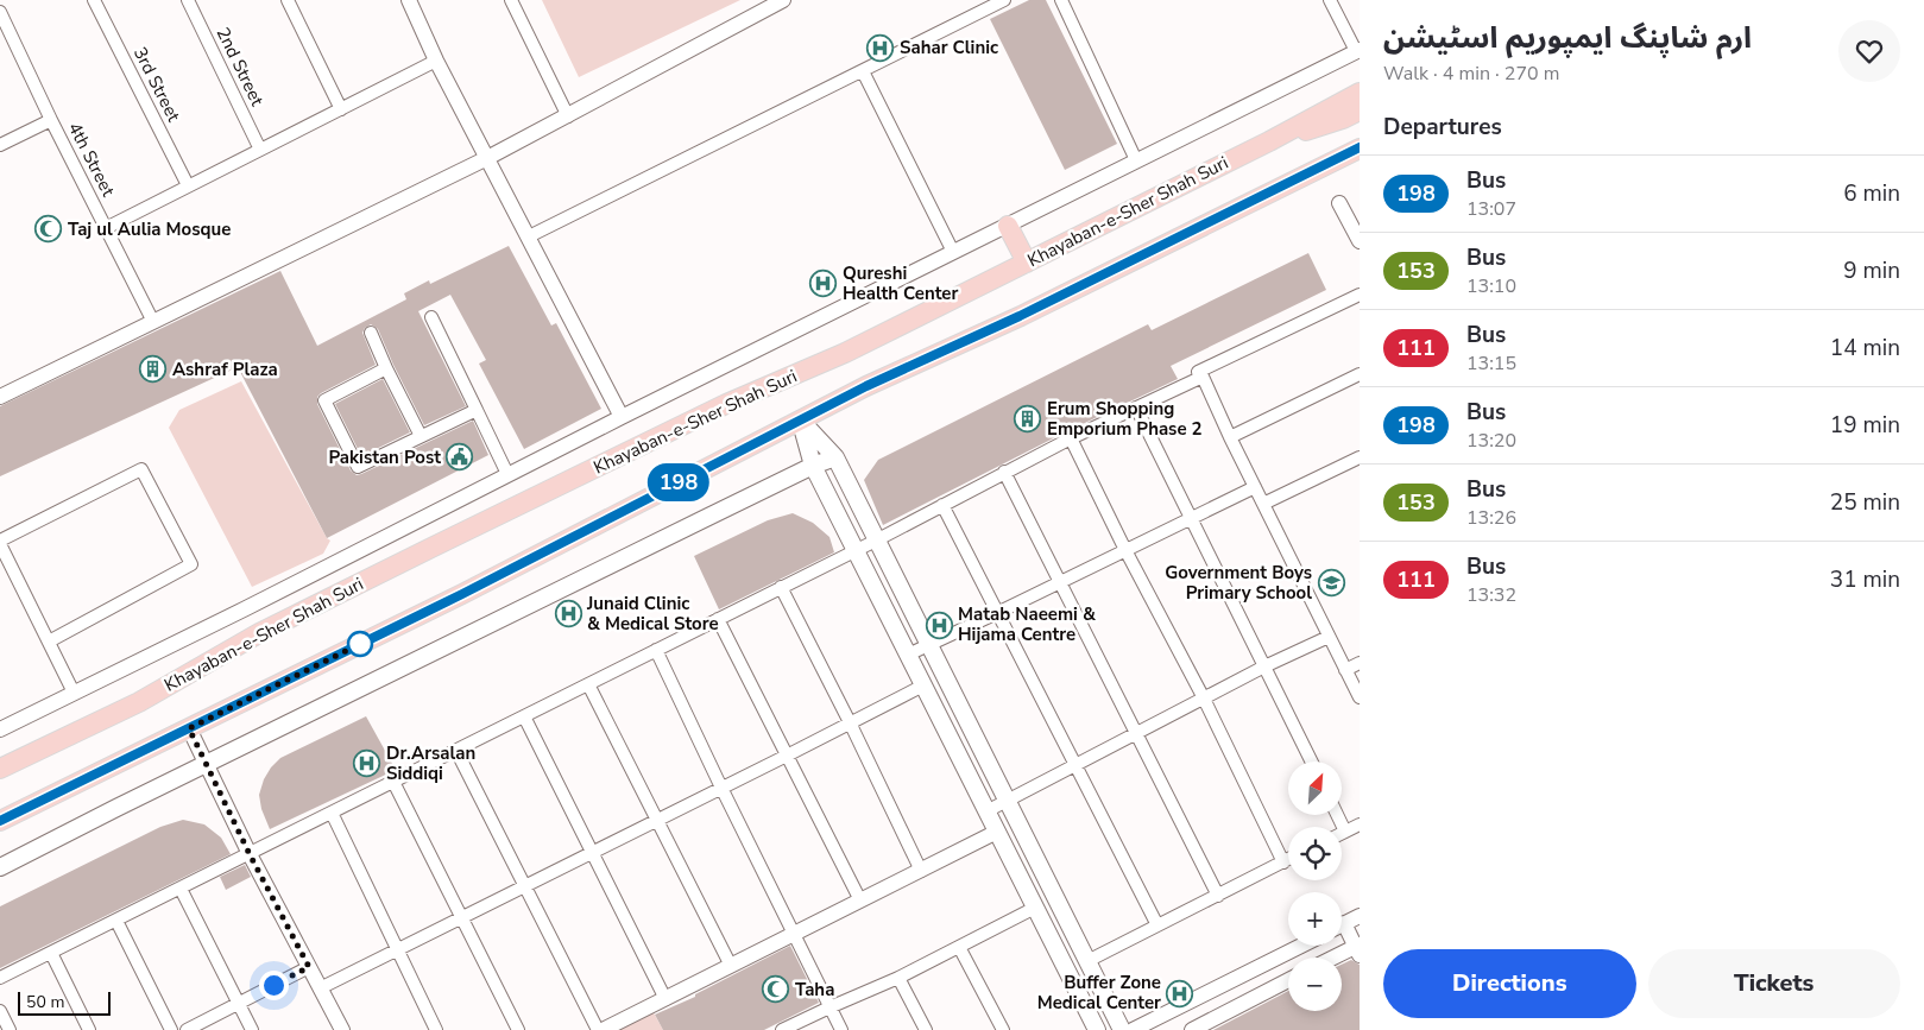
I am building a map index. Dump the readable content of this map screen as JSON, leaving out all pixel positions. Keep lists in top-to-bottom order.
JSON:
{
  "streets": {
    "main road": ["Khayaban-e-Sher Shah Suri"],
    "street": ["2nd Street", "3rd Street", "4th Street"]
  },
  "places": {
    "hospital": [
      "Sahar Clinic",
      "Qureshi Health Center",
      "Junaid Clinic & Medical Store",
      "Matab Naeemi & Hijama Centre",
      "Dr.Arsalan Siddiqi",
      "Buffer Zone Medical Center"
    ],
    "mosque": ["Taj ul Aulia Mosque", "Taha"],
    "building": ["Ashraf Plaza", "Erum Shopping Emporium Phase 2"],
    "public building": ["Pakistan Post"],
    "school or university": ["Government Boys Primary School"]
  },
  "lines": ["bus line 198"],
  "scale_bar": "50 m",
  "north": "top right",
  "page": {
    "on_map": "198",
    "heading": [
      ["ارم شاپنگ ایمپوریم اسٹیشن", "Walk · 4 min · 270 m"],
      "Departures"
    ],
    "list": [
      {
        "mark": "198",
        "name": "Bus",
        "note": "13:07",
        "value": "6 min"
      },
      {
        "mark": "153",
        "name": "Bus",
        "note": "13:10",
        "value": "9 min"
      },
      {
        "mark": "111",
        "name": "Bus",
        "note": "13:15",
        "value": "14 min"
      },
      {
        "mark": "198",
        "name": "Bus",
        "note": "13:20",
        "value": "19 min"
      },
      {
        "mark": "153",
        "name": "Bus",
        "note": "13:26",
        "value": "25 min"
      },
      {
        "mark": "111",
        "name": "Bus",
        "note": "13:32",
        "value": "31 min"
      }
    ],
    "map_buttons": ["+", "−"],
    "buttons": ["Directions", "Tickets"],
    "scale": "50 m"
  }
}
